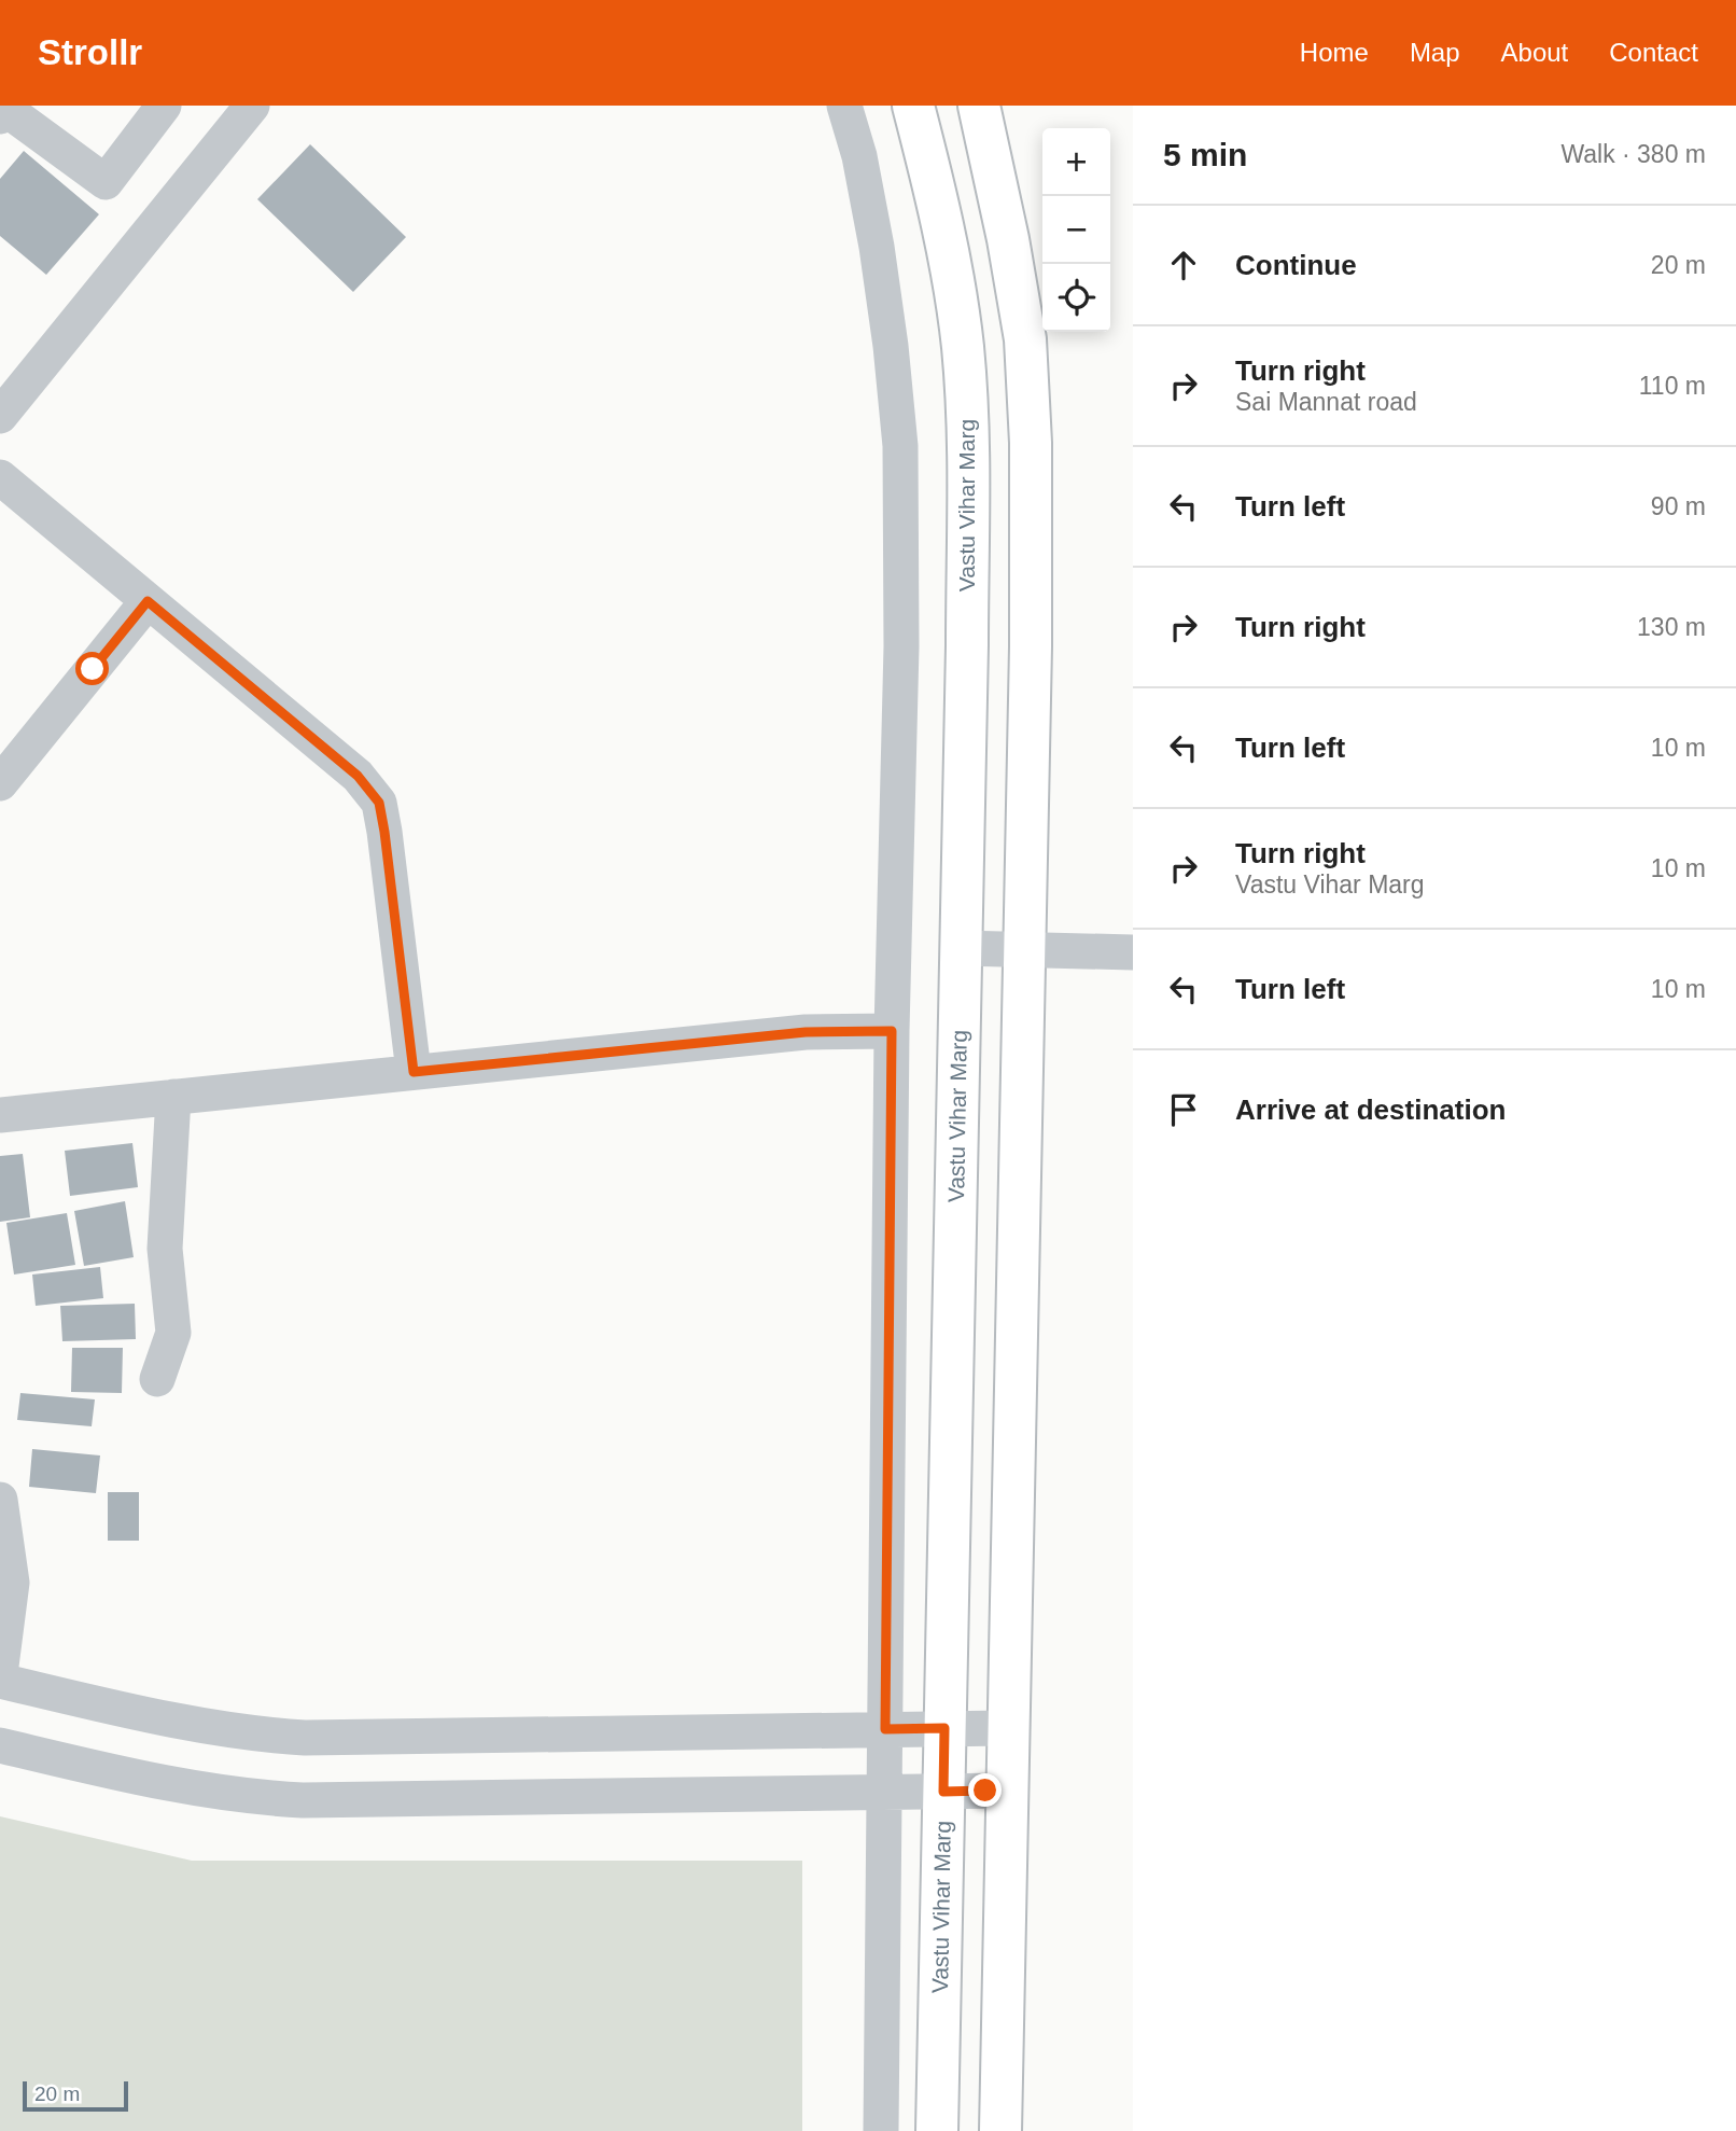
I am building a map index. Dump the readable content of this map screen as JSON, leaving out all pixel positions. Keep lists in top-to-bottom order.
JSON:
{
  "streets": {
    "main road": ["Vastu Vihar Marg"]
  },
  "scale_bar": "20 m",
  "page": {
    "header": "Strollr",
    "nav": [
      "Home",
      "Map",
      "About",
      "Contact"
    ],
    "heading": ["5 min", "Walk · 380 m"],
    "map_buttons": ["+", "−"],
    "list": [
      ["Continue", "20 m"],
      ["Turn right", "Sai Mannat road", "110 m"],
      ["Turn left", "90 m"],
      ["Turn right", "130 m"],
      ["Turn left", "10 m"],
      ["Turn right", "Vastu Vihar Marg", "10 m"],
      ["Turn left", "10 m"],
      "Arrive at destination"
    ],
    "scale": "20 m"
  }
}
